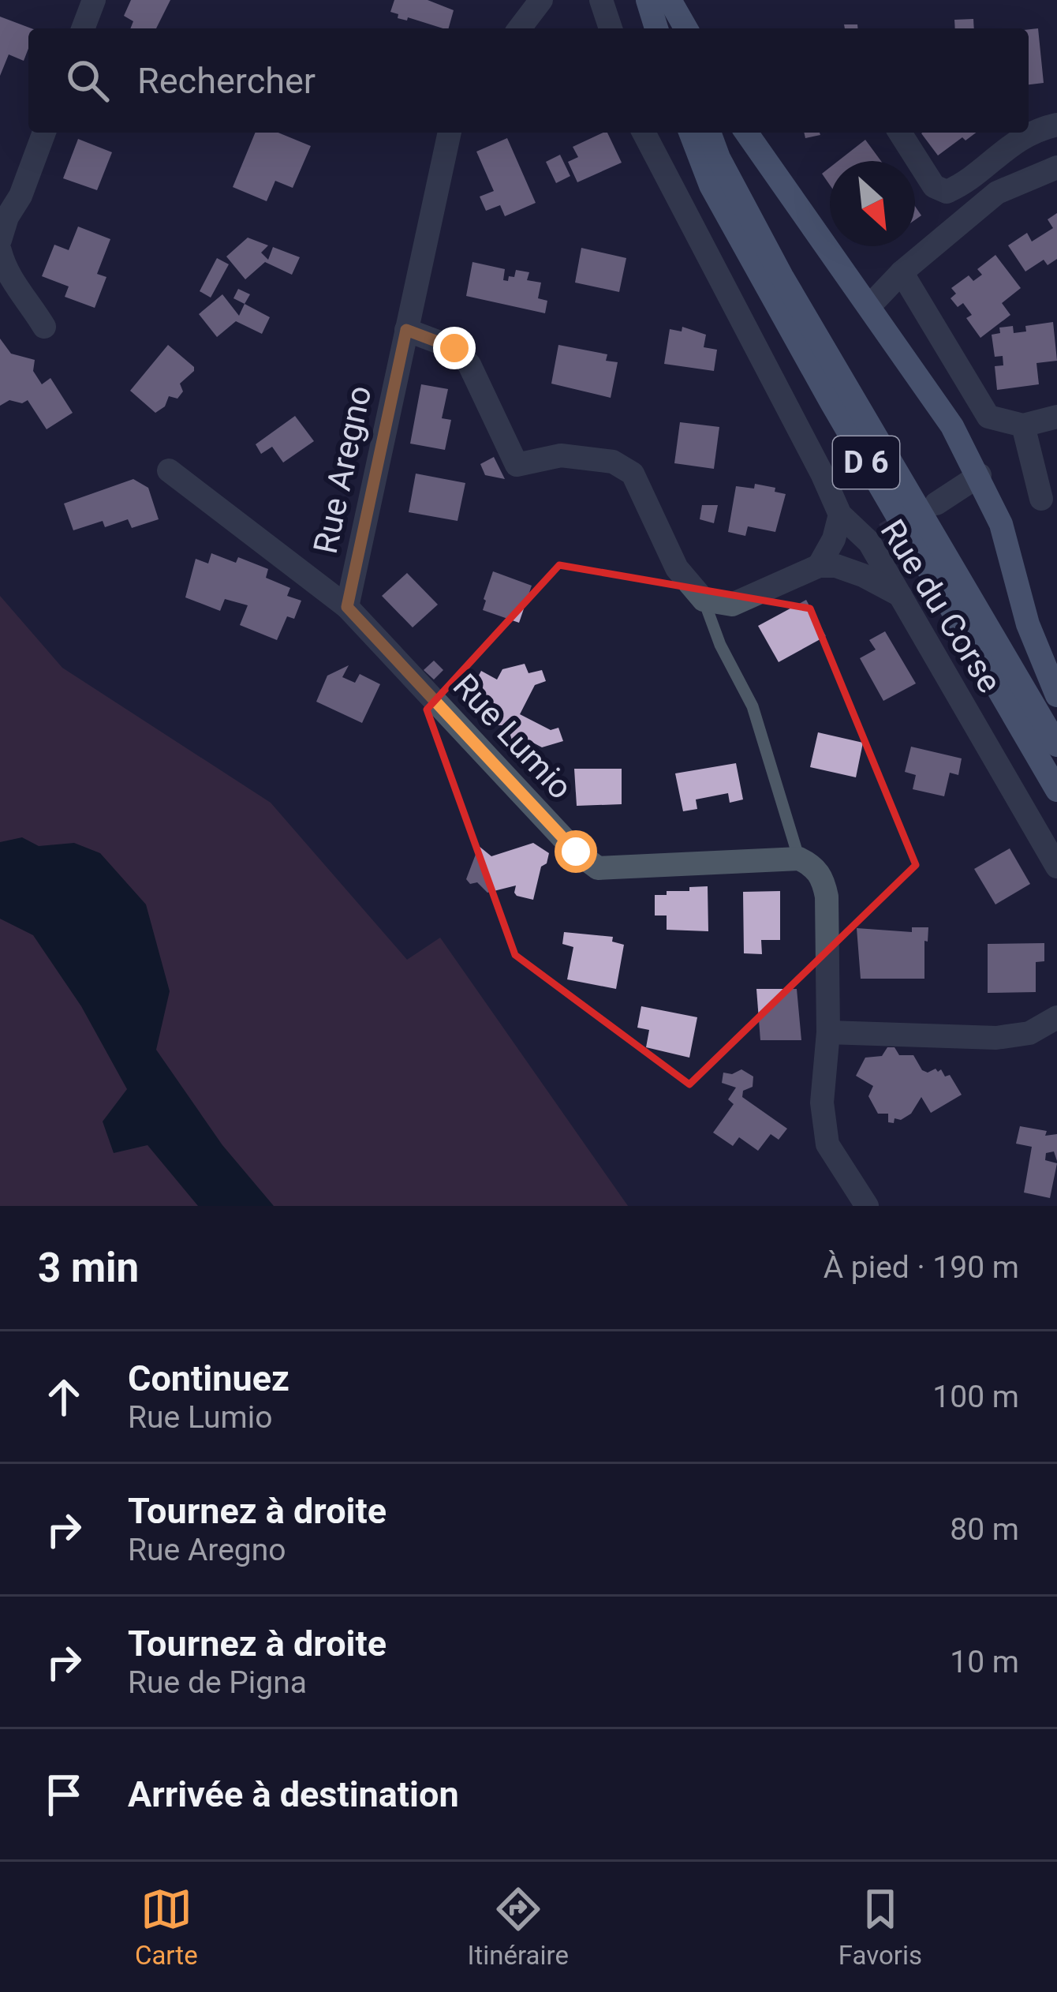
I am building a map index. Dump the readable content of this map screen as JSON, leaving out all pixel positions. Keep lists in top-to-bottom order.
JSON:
{
  "streets": {
    "main road": ["D 6"],
    "street": ["Rue Aregno", "Rue du Corse", "Rue Lumio"]
  },
  "crossings": [
    ["Rue Aregno", "Rue Lumio"]
  ],
  "north": "bottom right",
  "page": {
    "search": "Rechercher",
    "heading": ["3 min", "À pied · 190 m"],
    "list": [
      ["Continuez", "Rue Lumio", "100 m"],
      ["Tournez à droite", "Rue Aregno", "80 m"],
      ["Tournez à droite", "Rue de Pigna", "10 m"],
      "Arrivée à destination"
    ],
    "nav": ["Carte", "Itinéraire", "Favoris"]
  }
}
